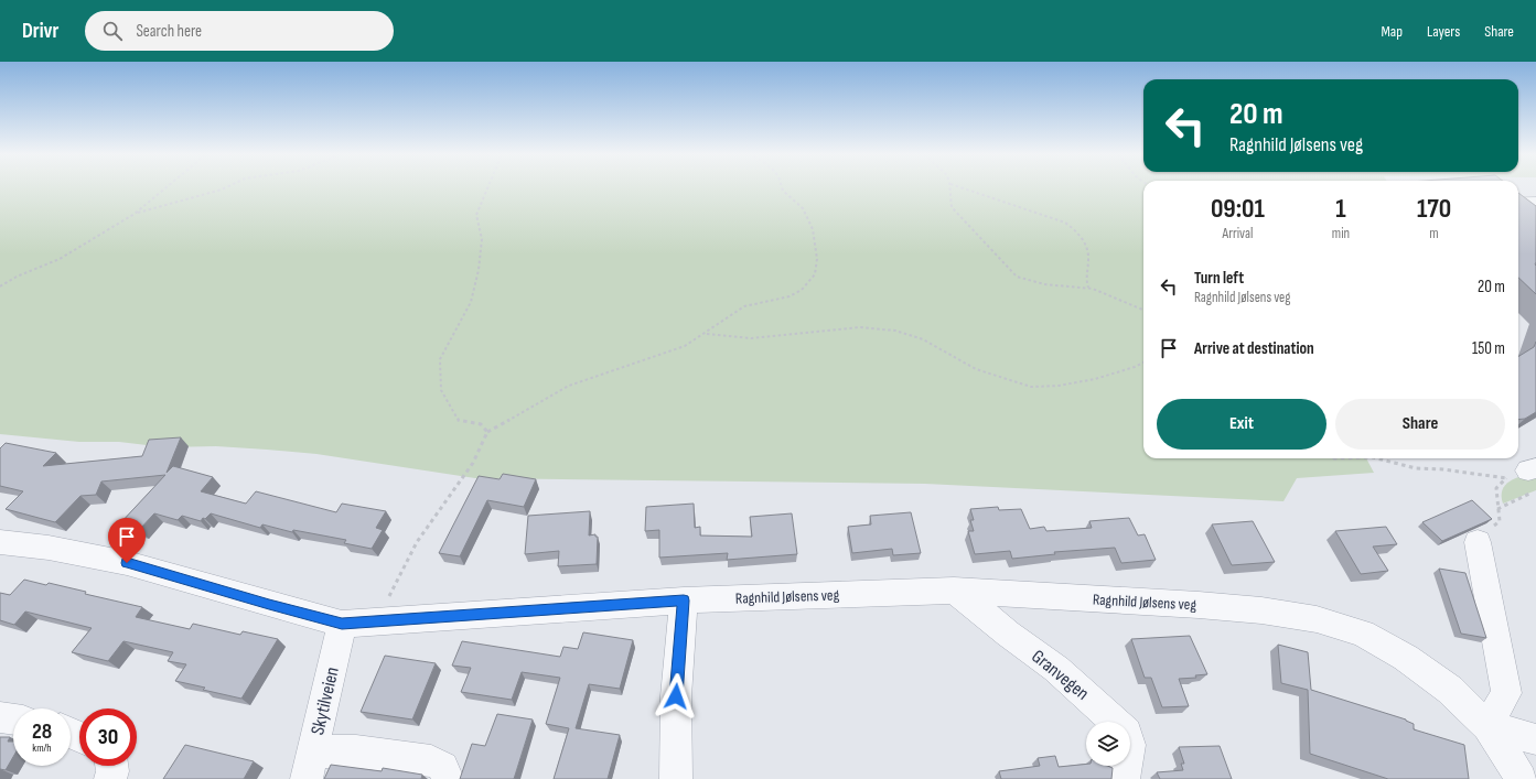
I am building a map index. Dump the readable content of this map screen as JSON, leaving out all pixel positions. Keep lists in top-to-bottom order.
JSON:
{
  "streets": {
    "street": ["Ragnhild Jølsens veg", "Granvegen", "Skytilveien"]
  },
  "crossings": [
    ["Ragnhild Jølsens veg", "Granvegen"],
    ["Ragnhild Jølsens veg", "Skytilveien"]
  ],
  "page": {
    "header": "Drivr",
    "search": "Search here",
    "nav": ["Map", "Layers", "Share"],
    "turn": ["20 m", "Ragnhild Jølsens veg"],
    "eta": [
      "09:01",
      "Arrival",
      "1",
      "min",
      "170",
      "m"
    ],
    "list": [
      {
        "name": "Turn left",
        "note": "Ragnhild Jølsens veg",
        "value": "20 m"
      },
      {
        "name": "Arrive at destination",
        "value": "150 m"
      }
    ],
    "buttons": ["Exit", "Share"],
    "speed": "28 km/h",
    "limit": "30"
  }
}
